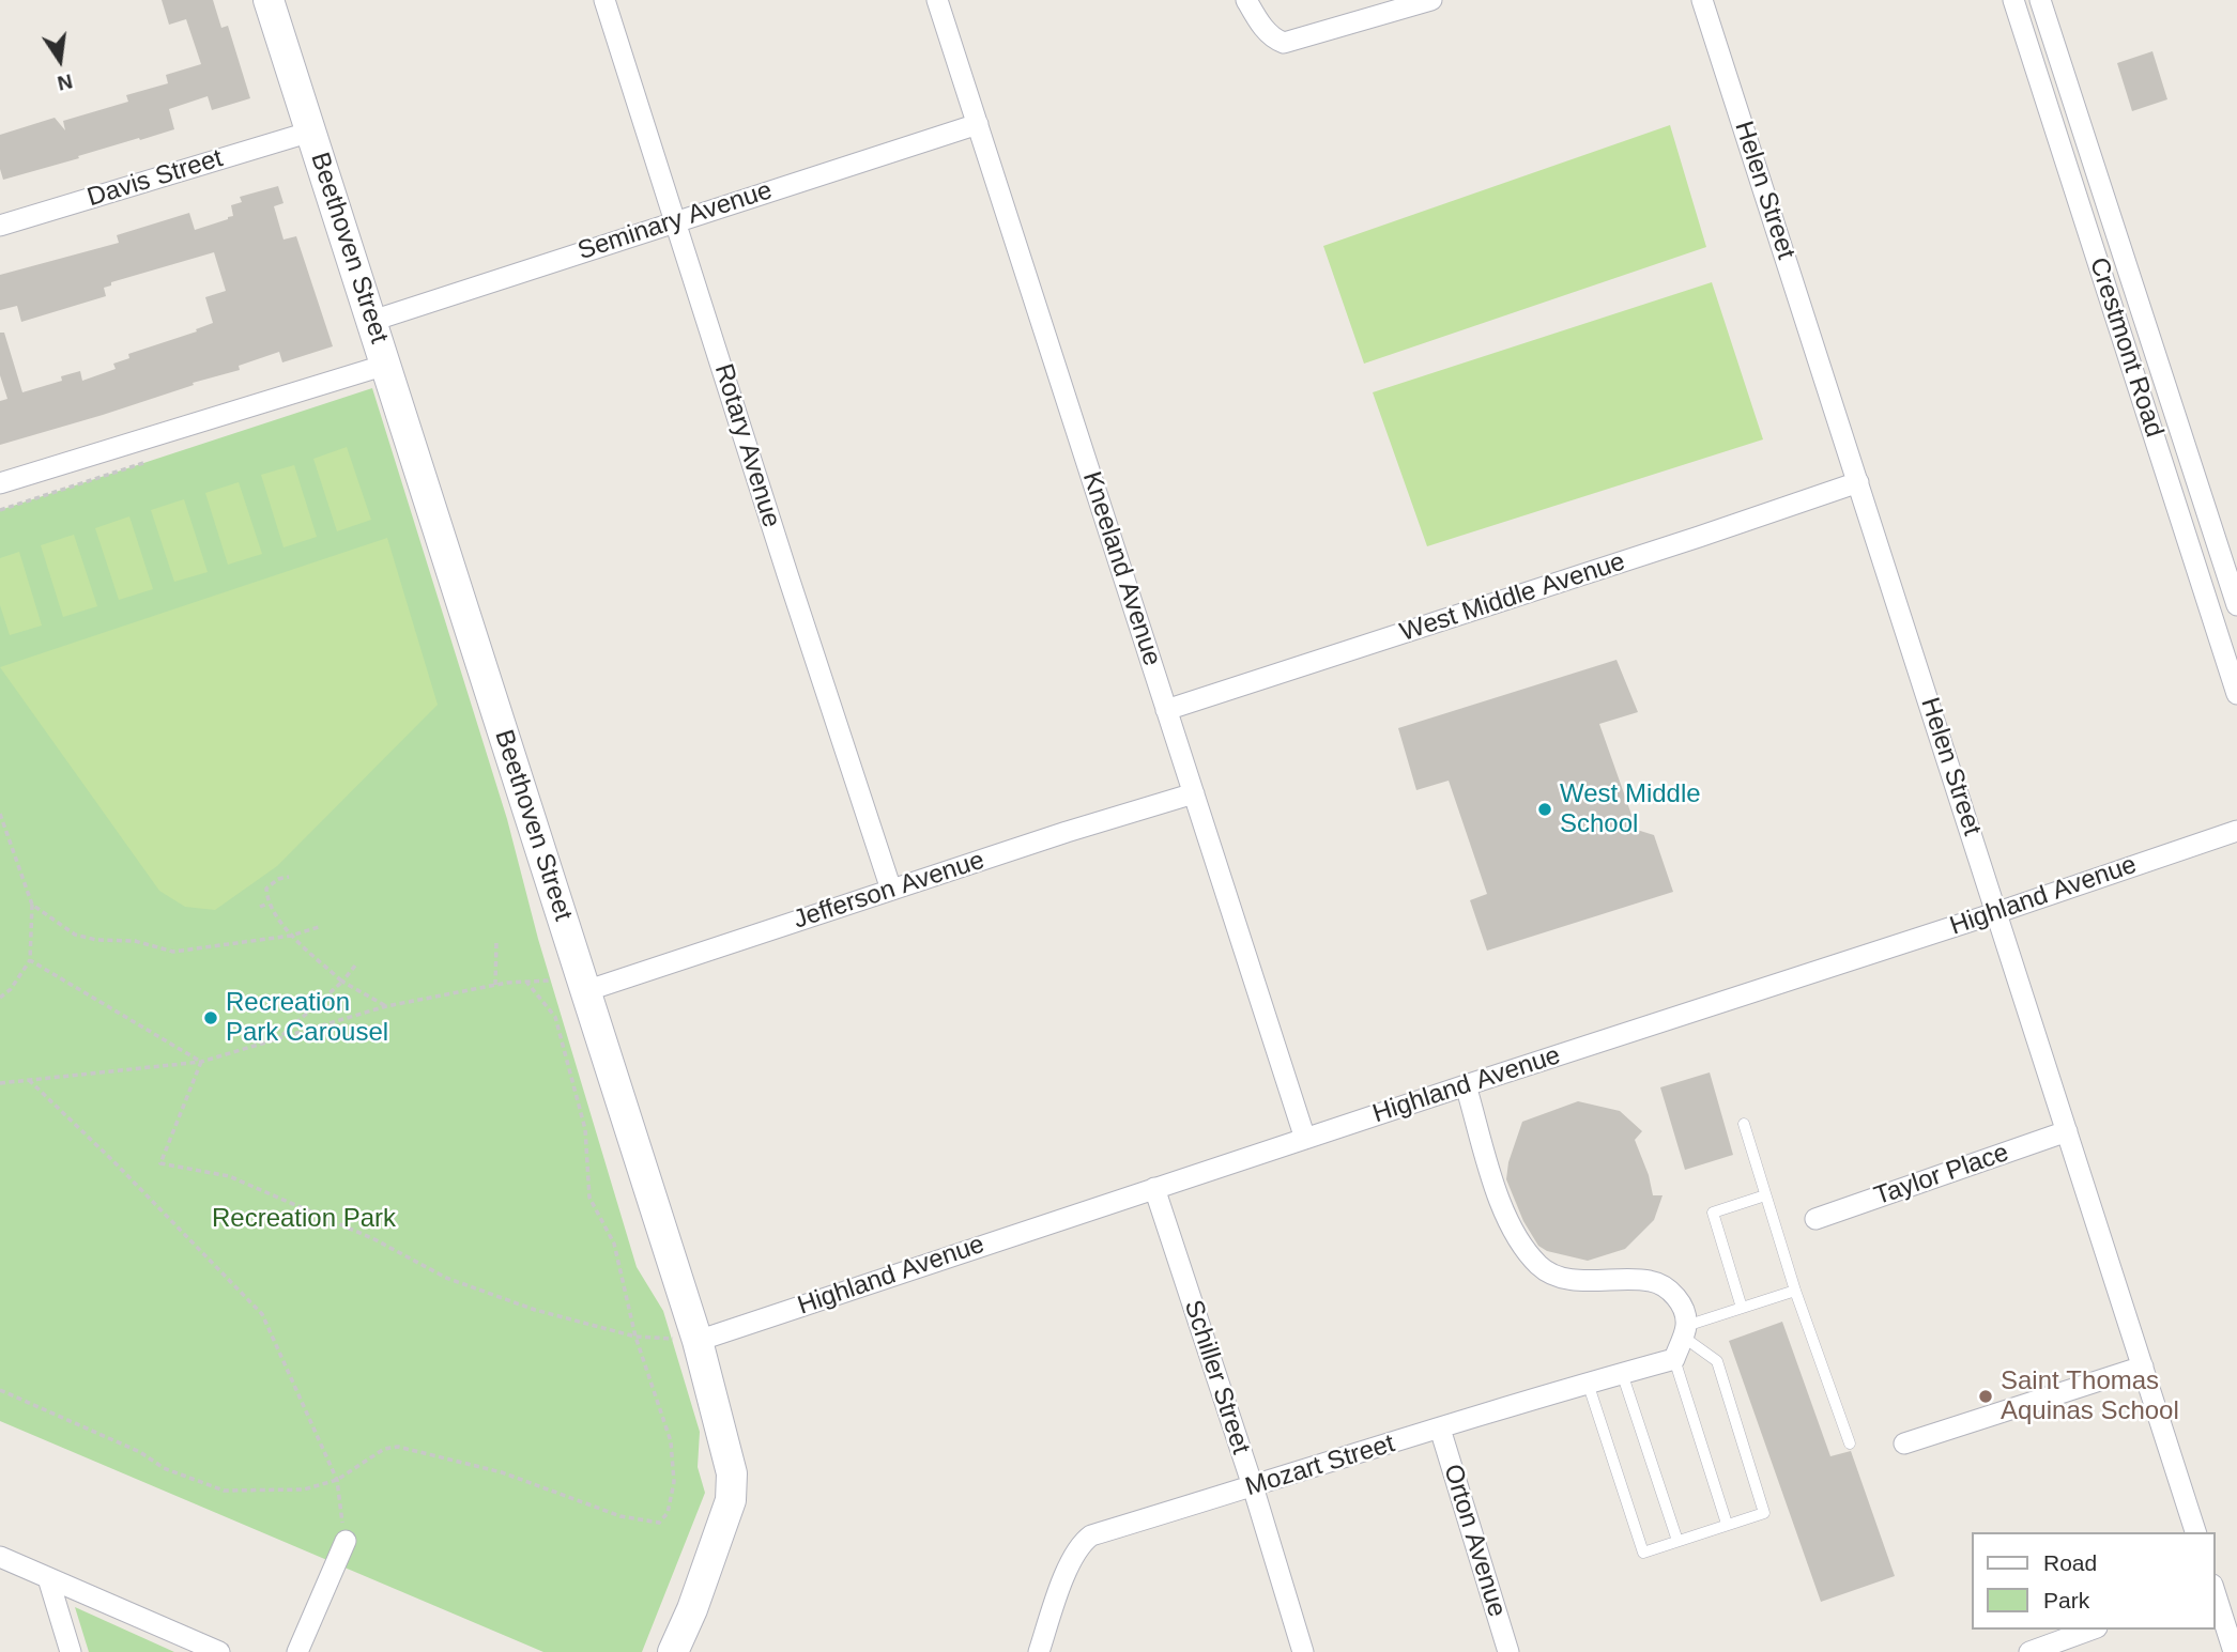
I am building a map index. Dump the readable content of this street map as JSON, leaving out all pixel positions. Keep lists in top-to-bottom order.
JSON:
{
  "streets": {
    "street": [
      "Davis Street",
      "Helen Street",
      "Seminary Avenue",
      "Beethoven Street",
      "Crestmont Road",
      "Rotary Avenue",
      "Kneeland Avenue",
      "West Middle Avenue",
      "Jefferson Avenue",
      "Highland Avenue",
      "Taylor Place",
      "Schiller Street",
      "Mozart Street",
      "Orton Avenue"
    ]
  },
  "crossings": [
    ["Davis Street", "Beethoven Street"],
    ["Helen Street", "West Middle Avenue"],
    ["Helen Street", "Highland Avenue"],
    ["Helen Street", "Taylor Place"],
    ["Seminary Avenue", "Beethoven Street"],
    ["Seminary Avenue", "Rotary Avenue"],
    ["Seminary Avenue", "Kneeland Avenue"],
    ["Beethoven Street", "Jefferson Avenue"],
    ["Beethoven Street", "Highland Avenue"],
    ["Rotary Avenue", "Jefferson Avenue"],
    ["Kneeland Avenue", "West Middle Avenue"],
    ["Kneeland Avenue", "Jefferson Avenue"],
    ["Kneeland Avenue", "Highland Avenue"],
    ["Highland Avenue", "Schiller Street"],
    ["Schiller Street", "Mozart Street"],
    ["Mozart Street", "Orton Avenue"]
  ],
  "parks": ["Recreation Park"],
  "places": ["West Middle School", "Recreation Park Carousel", "Saint Thomas Aquinas School"],
  "legend": ["Road", "Park"],
  "north": "bottom"
}
